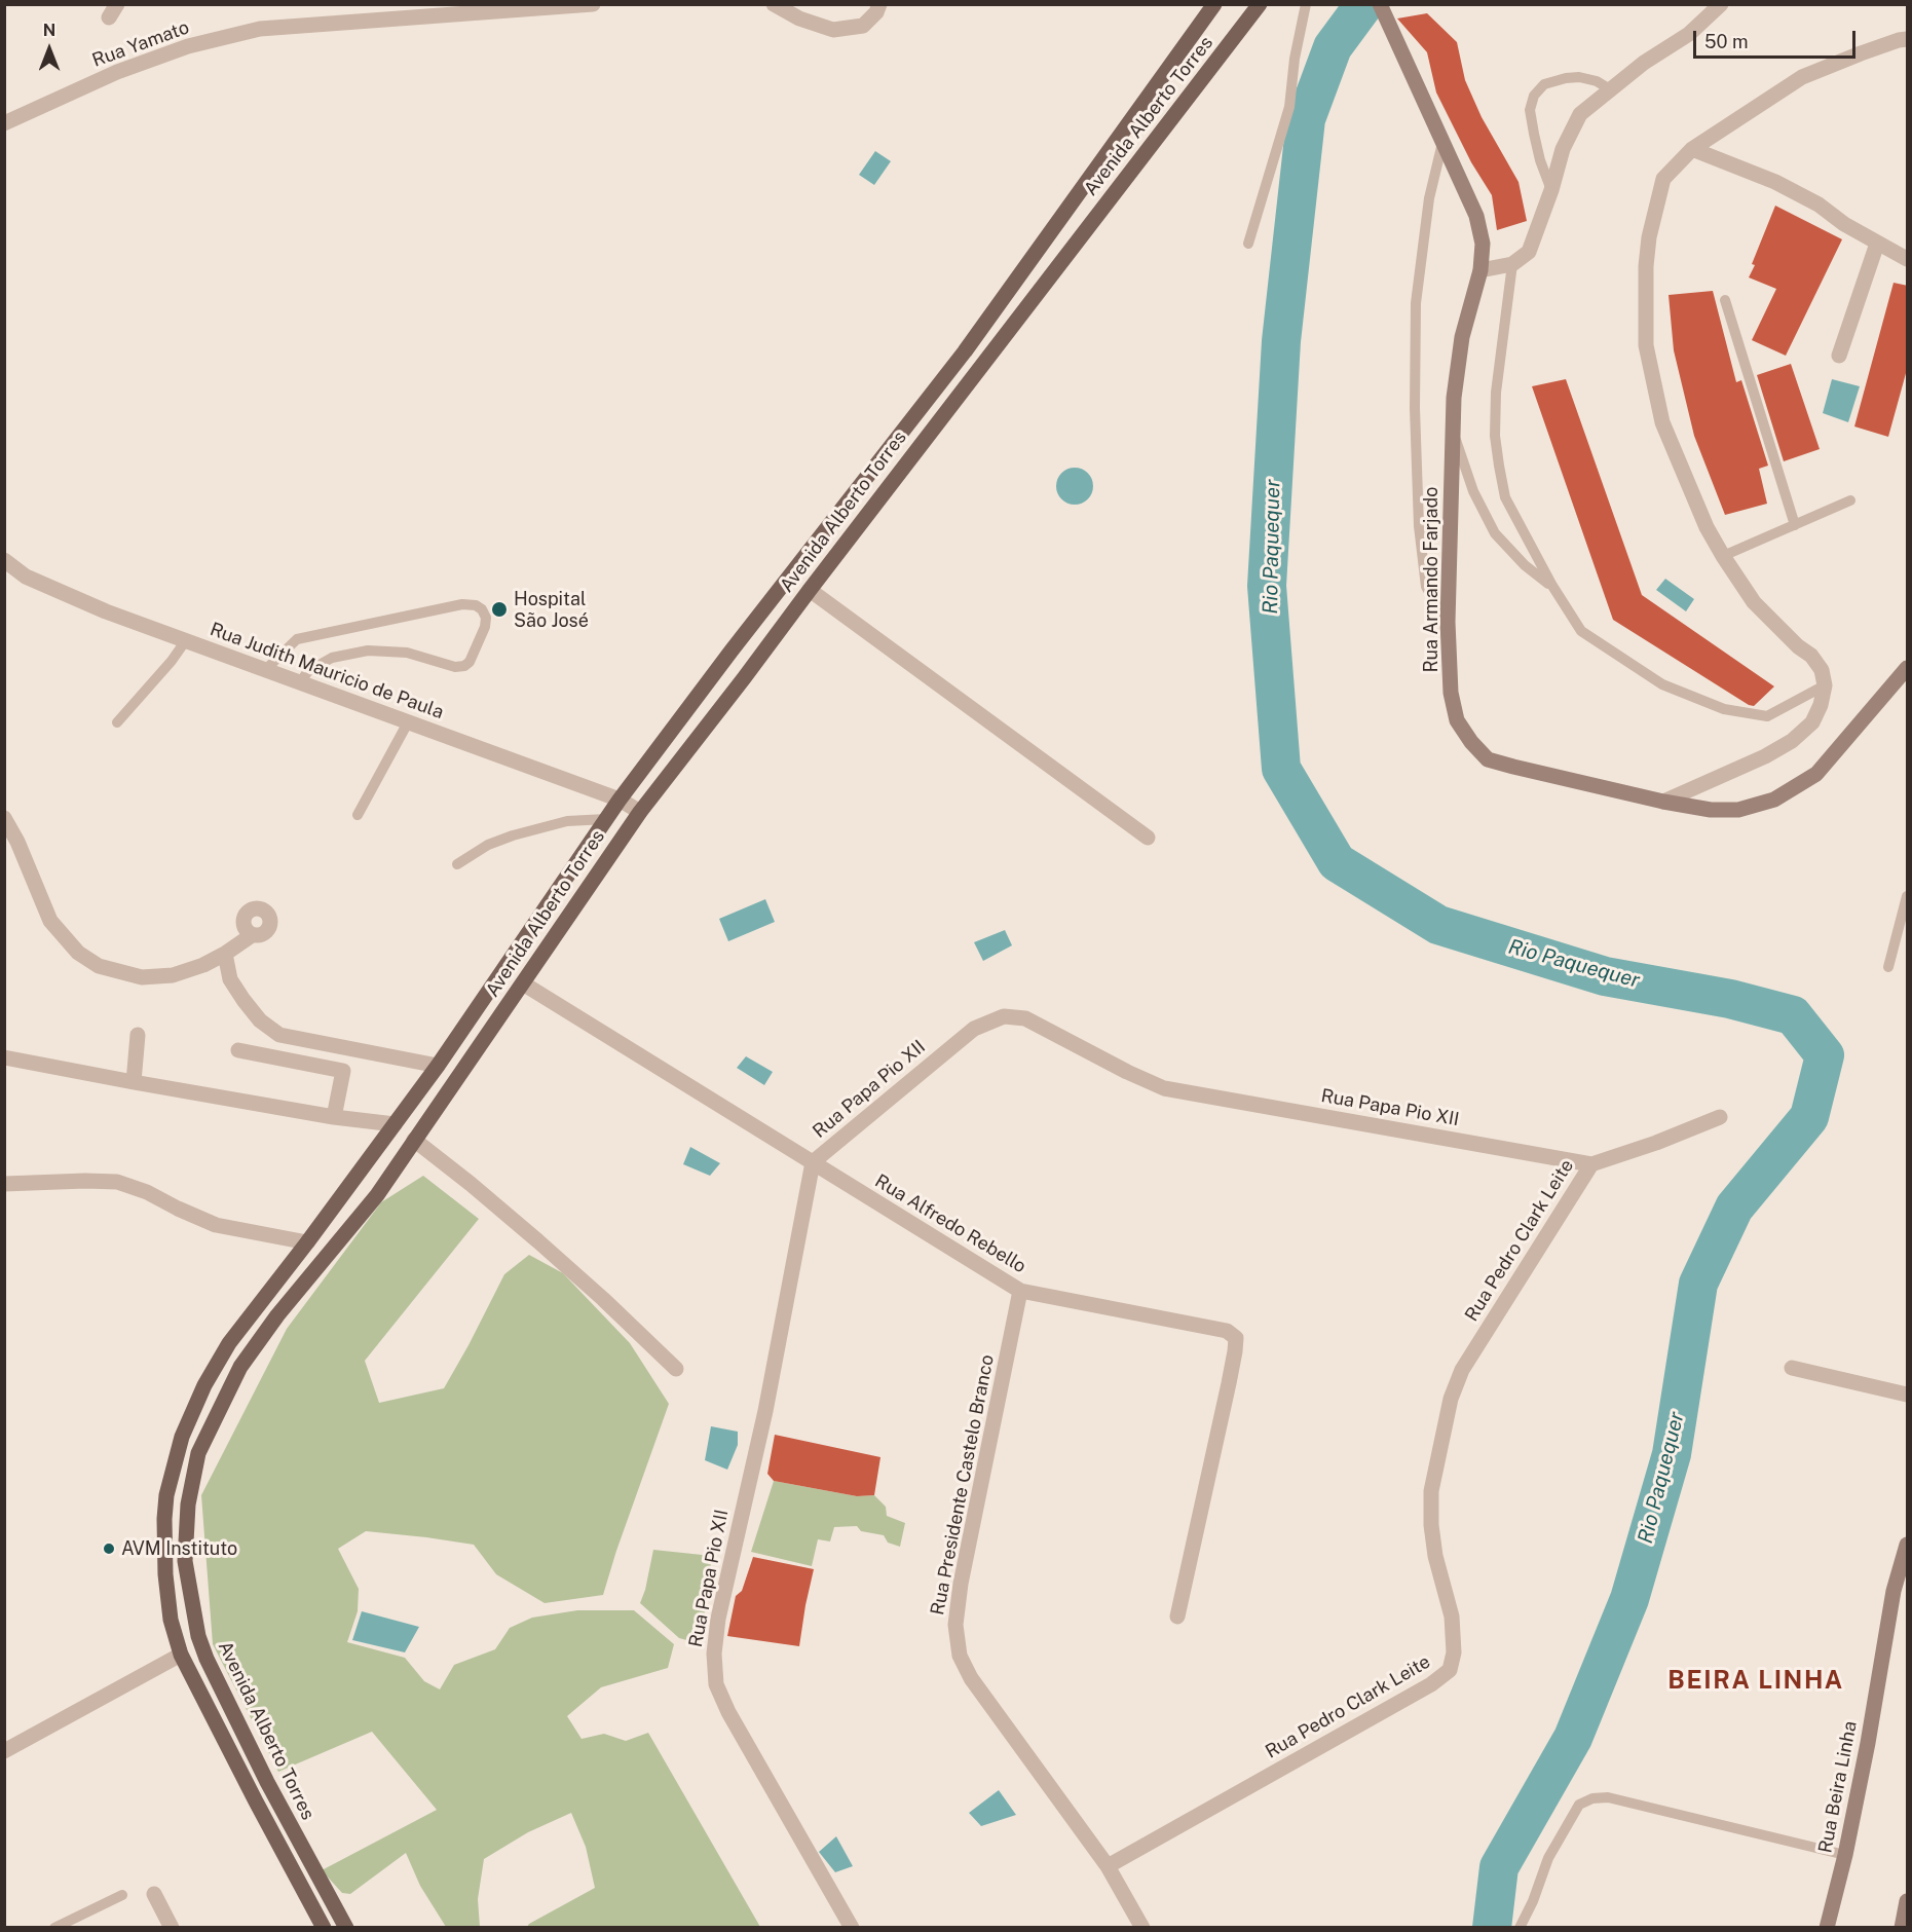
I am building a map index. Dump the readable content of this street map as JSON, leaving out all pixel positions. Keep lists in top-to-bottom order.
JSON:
{
  "streets": {
    "main road": ["Avenida Alberto Torres"],
    "street": [
      "Rua Yamato",
      "Rua Armando Farjado",
      "Rua Judith Mauricio de Paula",
      "Rua Papa Pio XII",
      "Rua Alfredo Rebello",
      "Rua Pedro Clark Leite",
      "Rua Presidente Castelo Branco",
      "Rua Beira Linha"
    ]
  },
  "crossings": [
    ["Avenida Alberto Torres", "Rua Judith Mauricio de Paula"],
    ["Avenida Alberto Torres", "Rua Alfredo Rebello"],
    ["Rua Papa Pio XII", "Rua Alfredo Rebello"],
    ["Rua Papa Pio XII", "Rua Pedro Clark Leite"],
    ["Rua Alfredo Rebello", "Rua Presidente Castelo Branco"],
    ["Rua Pedro Clark Leite", "Rua Presidente Castelo Branco"]
  ],
  "districts": ["BEIRA LINHA"],
  "water": ["Rio Paquequer"],
  "places": ["Hospital São José", "AVM Instituto"],
  "scale_bar": "50 m",
  "north": "top"
}
